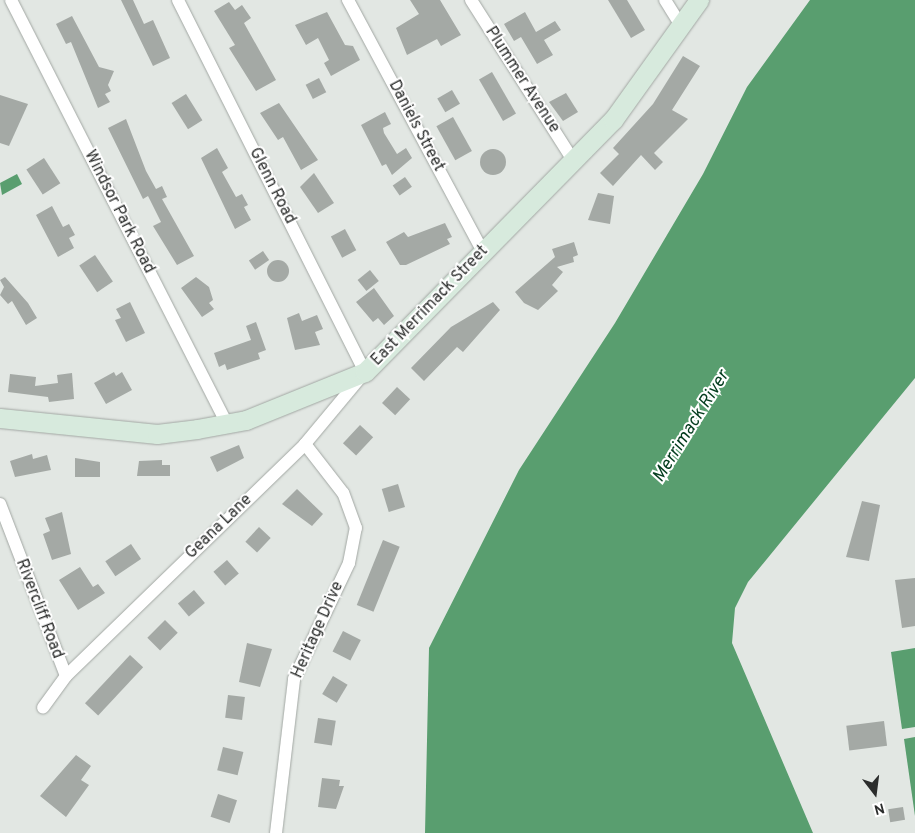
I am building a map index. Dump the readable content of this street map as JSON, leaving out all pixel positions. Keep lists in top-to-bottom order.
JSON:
{
  "streets": {
    "street": [
      "Plummer Avenue",
      "Daniels Street",
      "Glenn Road",
      "Windsor Park Road",
      "East Merrimack Street",
      "Geana Lane",
      "Rivercliff Road",
      "Heritage Drive"
    ]
  },
  "crossings": [
    ["Plummer Avenue", "East Merrimack Street"],
    ["Daniels Street", "East Merrimack Street"],
    ["Glenn Road", "East Merrimack Street"],
    ["Glenn Road", "Geana Lane"],
    ["Windsor Park Road", "East Merrimack Street"],
    ["East Merrimack Street", "Geana Lane"],
    ["Geana Lane", "Rivercliff Road"],
    ["Geana Lane", "Heritage Drive"]
  ],
  "water": ["Merrimack River"],
  "north": "bottom"
}
